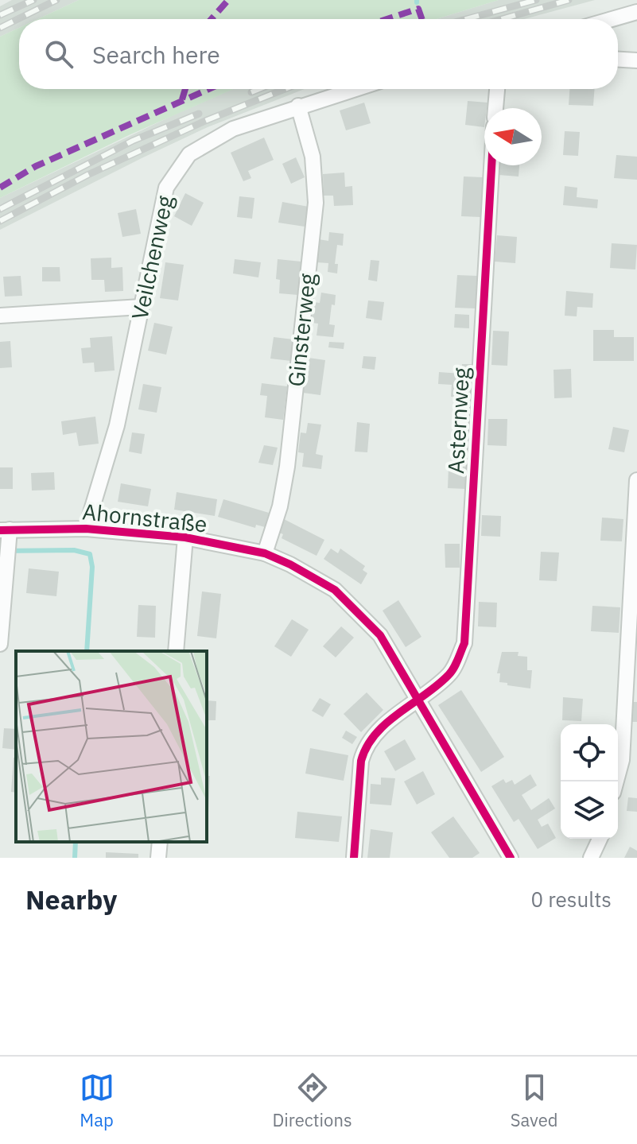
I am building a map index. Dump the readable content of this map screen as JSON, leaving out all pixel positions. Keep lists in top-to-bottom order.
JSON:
{
  "streets": {
    "street": [
      "Veilchenweg",
      "Ginsterweg",
      "Asternweg",
      "Ahornstraße"
    ]
  },
  "crossings": [
    ["Veilchenweg", "Ginsterweg"],
    ["Veilchenweg", "Ahornstraße"],
    ["Ginsterweg", "Ahornstraße"],
    ["Asternweg", "Ahornstraße"]
  ],
  "north": "left",
  "page": {
    "search": "Search here",
    "heading": ["Nearby", "0 results"],
    "nav": ["Map", "Directions", "Saved"]
  }
}
